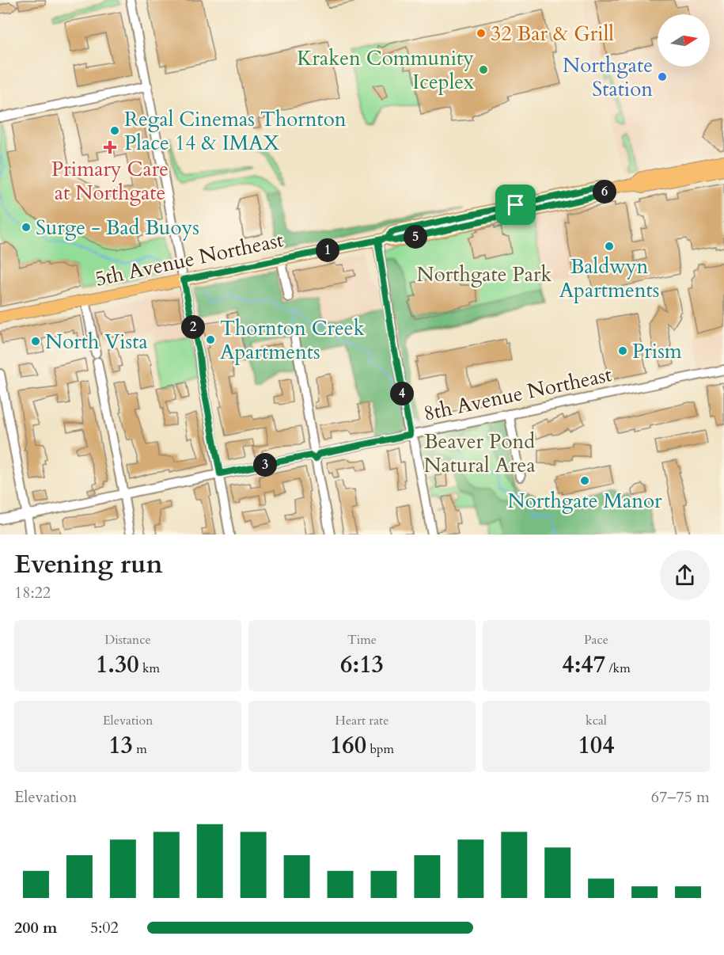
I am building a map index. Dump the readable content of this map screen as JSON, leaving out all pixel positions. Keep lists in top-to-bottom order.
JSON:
{
  "streets": {
    "main road": ["5th Avenue Northeast"],
    "street": ["8th Avenue Northeast"]
  },
  "parks": ["Northgate Park", "Beaver Pond Natural Area"],
  "places": {
    "other": [
      "32 Bar & Grill",
      "Kraken Community Iceplex",
      "Northgate Station",
      "Regal Cinemas Thornton Place 14 & IMAX",
      "Surge - Bad Buoys",
      "Baldwyn Apartments",
      "Thornton Creek Apartments",
      "North Vista",
      "Prism",
      "Northgate Manor"
    ],
    "health": ["Primary Care at Northgate"]
  },
  "north": "right",
  "page": {
    "pins": [
      "6",
      "5",
      "1",
      "2",
      "4",
      "3"
    ],
    "heading": ["Evening run", "18:22"],
    "stats": [
      ["Distance", "1.30 km"],
      ["Time", "6:13"],
      ["Pace", "4:47 /km"],
      ["Elevation", "13 m"],
      ["Heart rate", "160 bpm"],
      ["kcal", "104"]
    ],
    "chart": ["Elevation", "67–75 m"],
    "list": [
      {
        "name": "200 m",
        "note": "5:02"
      }
    ]
  }
}
